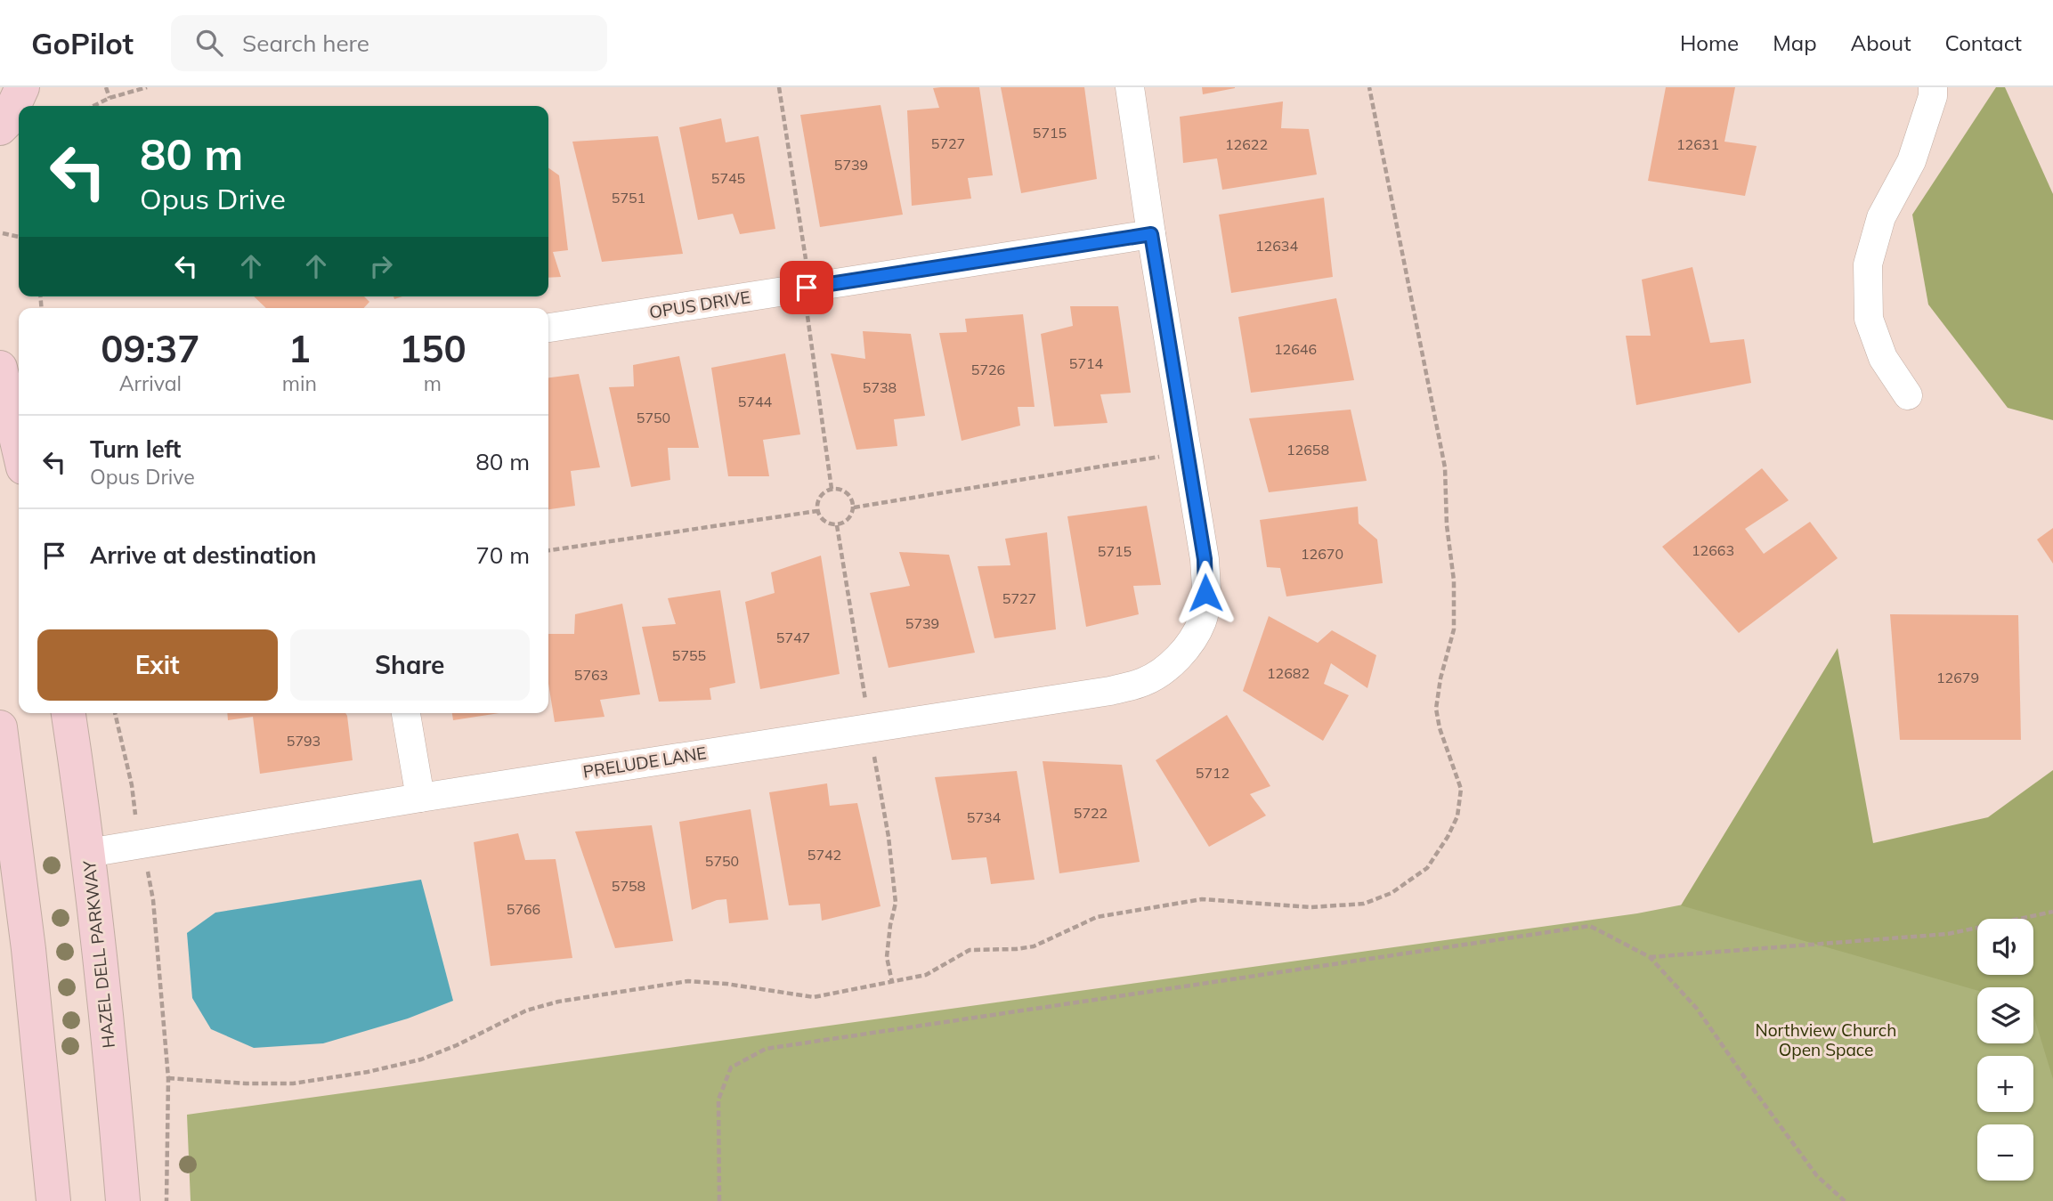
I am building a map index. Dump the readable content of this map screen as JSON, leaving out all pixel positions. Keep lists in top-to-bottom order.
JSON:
{
  "streets": {
    "main road": ["HAZEL DELL PARKWAY"],
    "street": ["OPUS DRIVE", "PRELUDE LANE"]
  },
  "crossings": [
    ["PRELUDE LANE", "HAZEL DELL PARKWAY"]
  ],
  "parks": ["Northview Church Open Space"],
  "house_numbers": [
    "5715",
    "5727",
    "12622",
    "12631",
    "5739",
    "5745",
    "5751",
    "12634",
    "12646",
    "5714",
    "5726",
    "5738",
    "5744",
    "5750",
    "12658",
    "12663",
    "5715",
    "12670",
    "5727",
    "5739",
    "5747",
    "5755",
    "12682",
    "5763",
    "12679",
    "5793",
    "5712",
    "5722",
    "5734",
    "5742",
    "5750",
    "5758",
    "5766"
  ],
  "page": {
    "header": "GoPilot",
    "search": "Search here",
    "nav": [
      "Home",
      "Map",
      "About",
      "Contact"
    ],
    "turn": ["80 m", "Opus Drive"],
    "eta": [
      "09:37",
      "Arrival",
      "1",
      "min",
      "150",
      "m"
    ],
    "list": [
      {
        "name": "Turn left",
        "note": "Opus Drive",
        "value": "80 m"
      },
      {
        "name": "Arrive at destination",
        "value": "70 m"
      }
    ],
    "buttons": ["Exit", "Share"],
    "map_buttons": ["+", "−"]
  }
}
